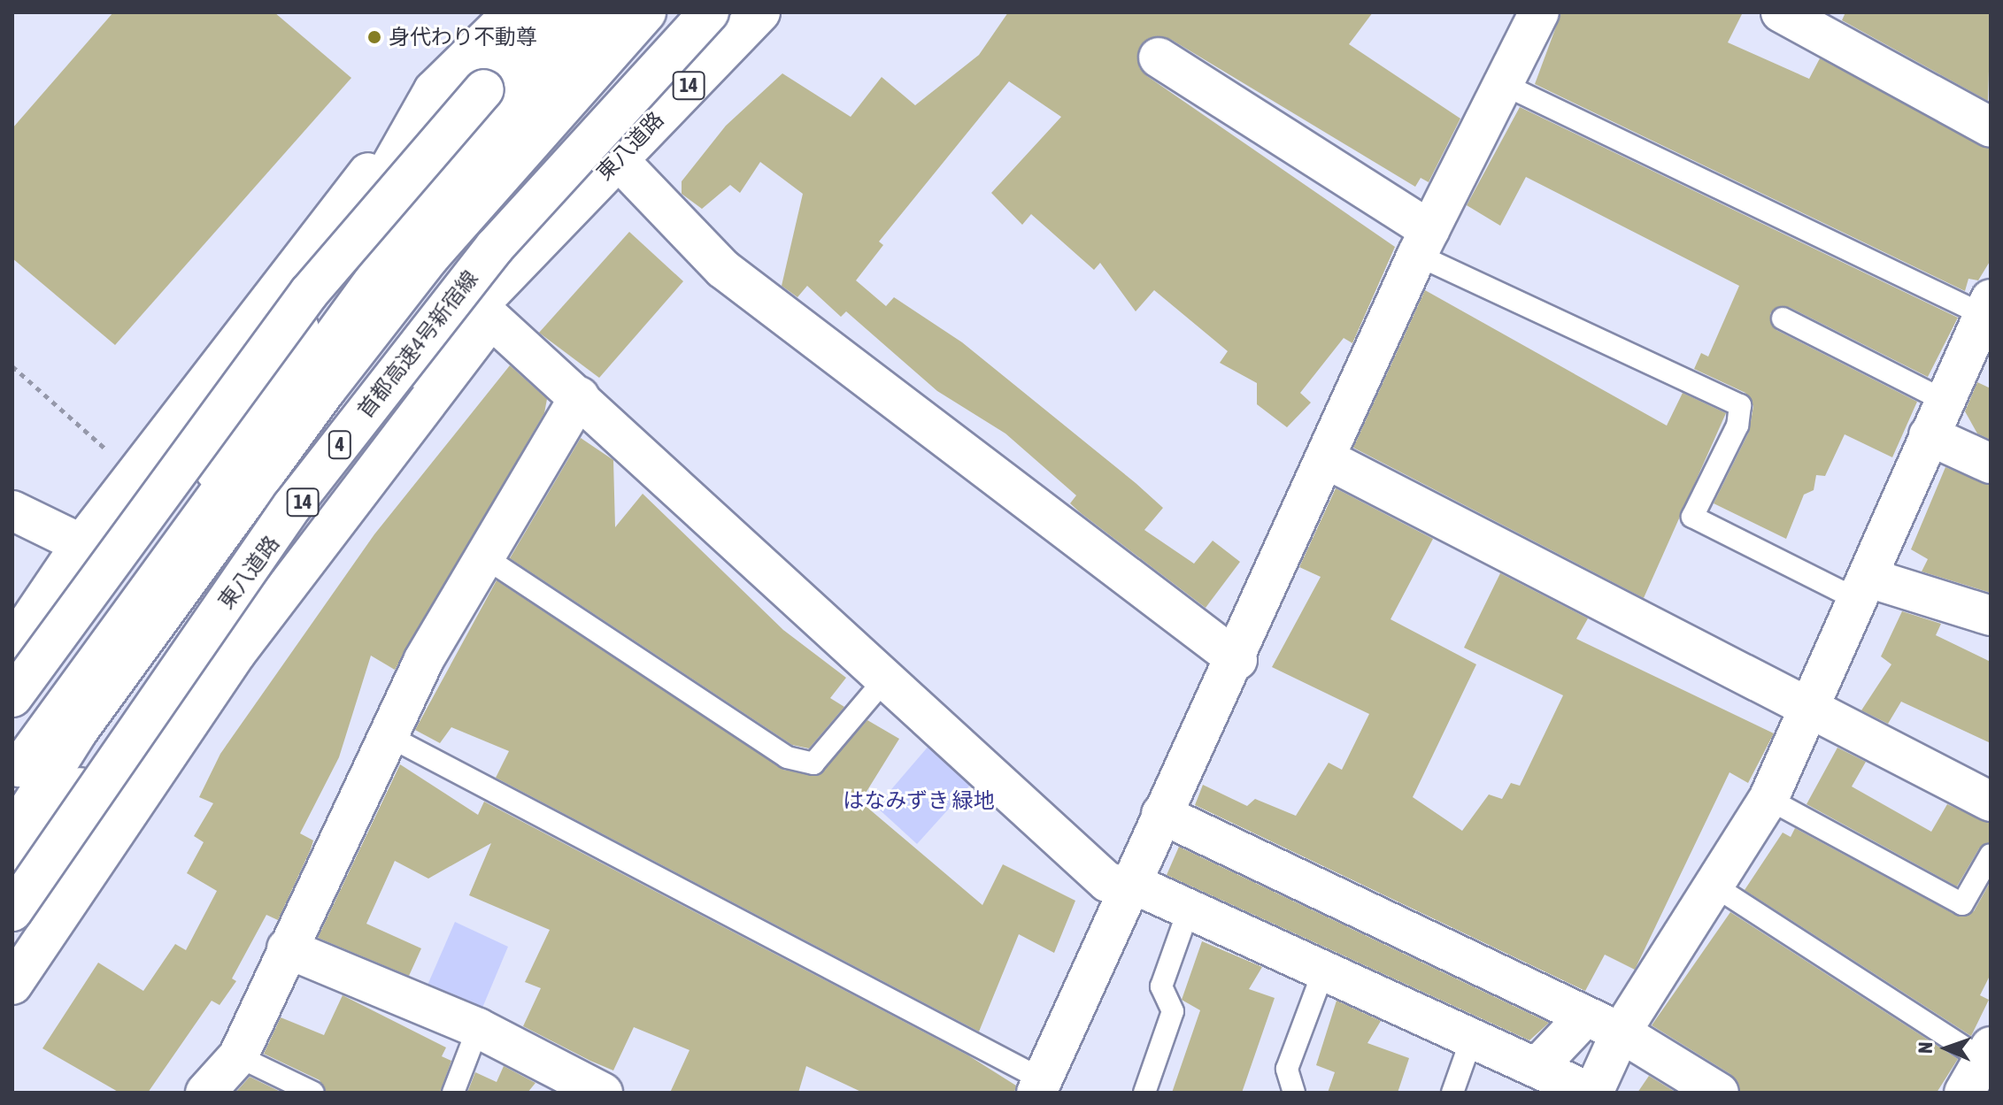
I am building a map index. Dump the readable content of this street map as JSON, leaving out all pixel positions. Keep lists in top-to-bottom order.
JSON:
{
  "streets": {
    "main road": [
      "14",
      "東八道路",
      "首都高速4号新宿線",
      "4"
    ]
  },
  "parks": ["はなみずき 緑地"],
  "places": ["身代わり不動尊"],
  "north": "left"
}
